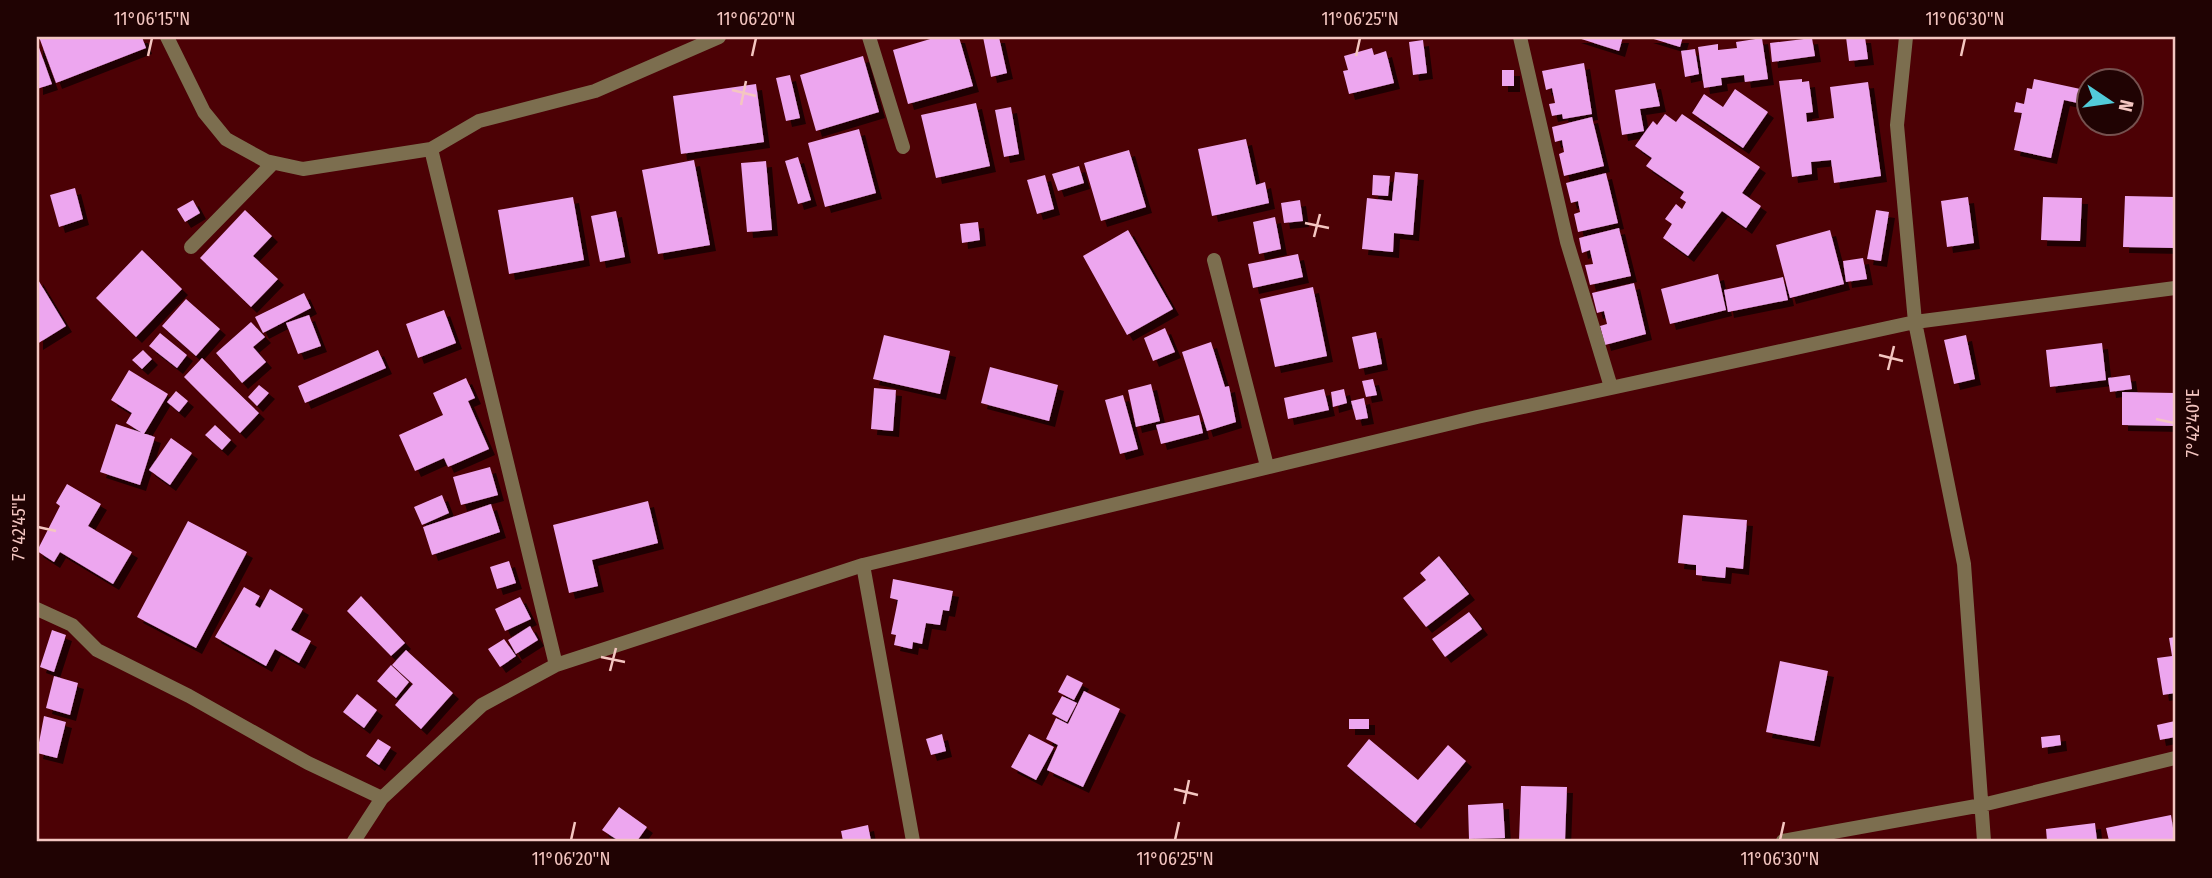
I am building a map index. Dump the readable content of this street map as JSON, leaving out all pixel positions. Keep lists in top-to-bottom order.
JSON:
{
  "north": "right",
  "coordinates": [
    "11°06'15\"N",
    "11°06'20\"N",
    "11°06'25\"N",
    "11°06'30\"N",
    "7°42'40\"E",
    "7°42'45\"E"
  ]
}
